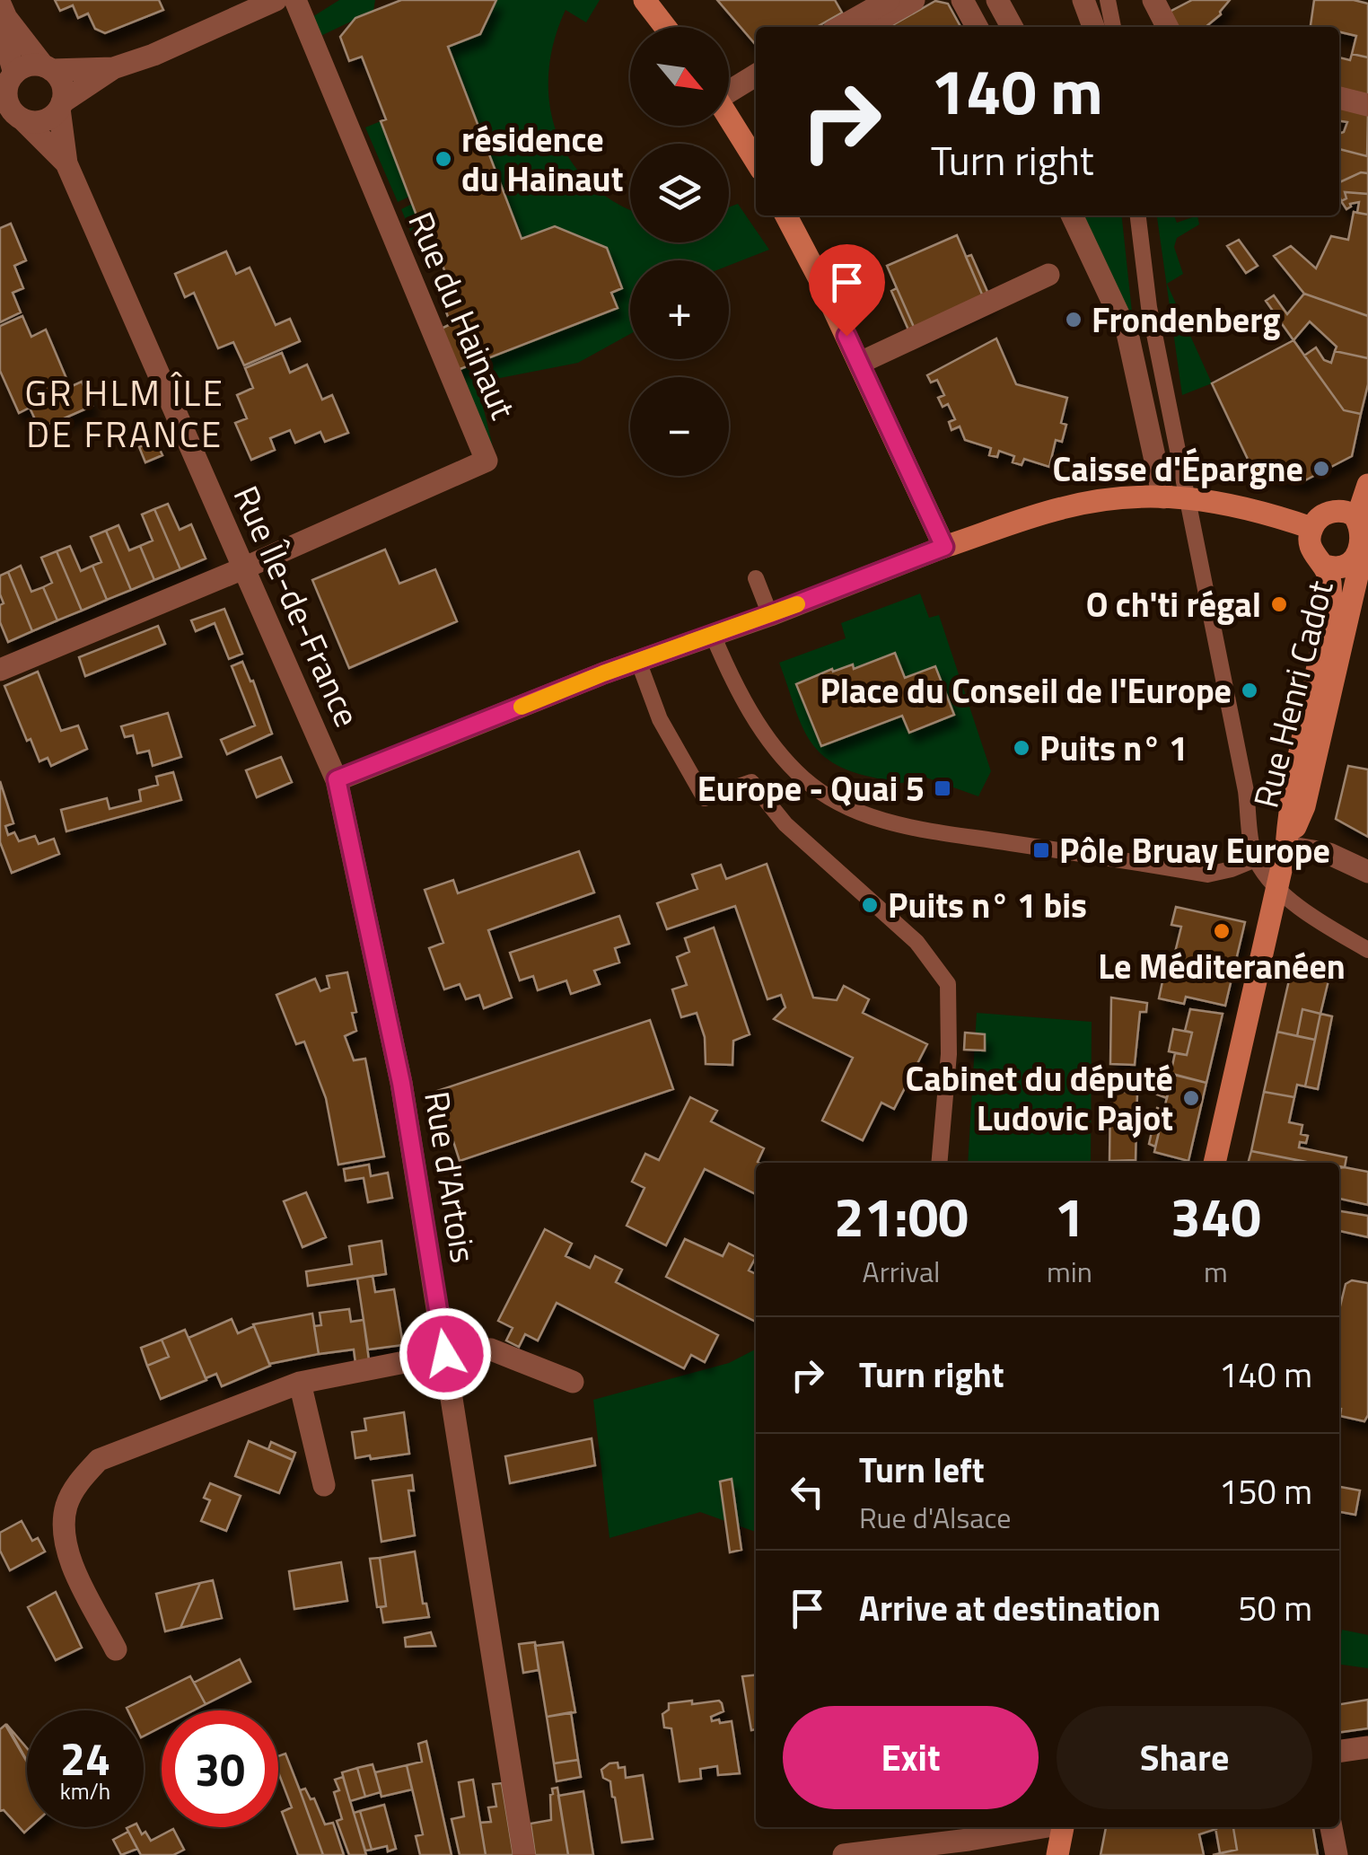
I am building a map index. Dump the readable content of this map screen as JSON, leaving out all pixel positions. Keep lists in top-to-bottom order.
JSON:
{
  "streets": {
    "main road": ["Rue Henri Cadot"],
    "street": ["Rue du Hainaut", "Rue Île-de-France", "Rue d'Artois"]
  },
  "crossings": [
    ["Rue du Hainaut", "Rue Île-de-France"],
    ["Rue Île-de-France", "Rue d'Artois"]
  ],
  "districts": ["GR HLM ÎLE DE FRANCE"],
  "places": {
    "other": [
      "résidence du Hainaut",
      "Frondenberg",
      "Caisse d'Épargne",
      "O ch'ti régal",
      "Place du Conseil de l'Europe",
      "Puits n° 1",
      "Puits n° 1 bis",
      "Le Méditeranéen",
      "Cabinet du député Ludovic Pajot"
    ],
    "transit": ["Europe - Quai 5", "Pôle Bruay Europe"]
  },
  "north": "bottom right",
  "page": {
    "map_buttons": ["+", "−"],
    "turn": ["140 m", "Turn right"],
    "eta": [
      "21:00",
      "Arrival",
      "1",
      "min",
      "340",
      "m"
    ],
    "list": [
      {
        "name": "Turn right",
        "value": "140 m"
      },
      {
        "name": "Turn left",
        "note": "Rue d'Alsace",
        "value": "150 m"
      },
      {
        "name": "Arrive at destination",
        "value": "50 m"
      }
    ],
    "buttons": ["Exit", "Share"],
    "speed": "24 km/h",
    "limit": "30"
  }
}
